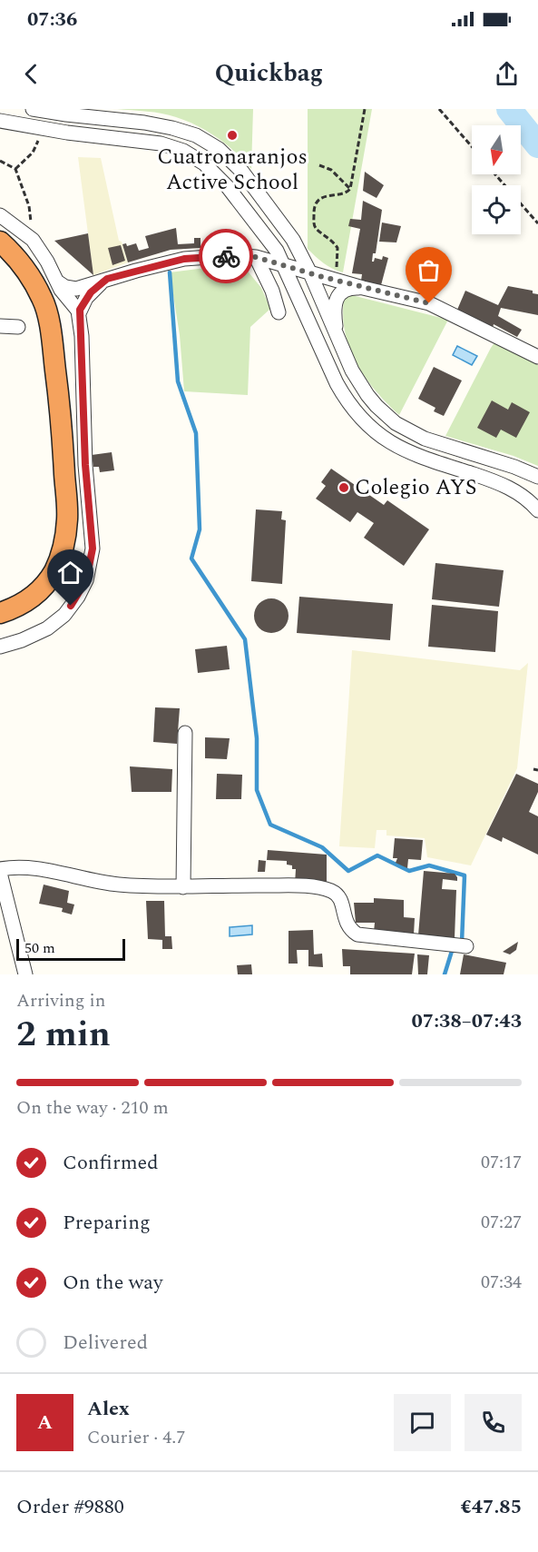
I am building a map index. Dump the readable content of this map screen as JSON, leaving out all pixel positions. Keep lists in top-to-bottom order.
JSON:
{
  "places": ["Cuatronaranjos Active School", "Colegio AYS"],
  "scale_bar": "50 m",
  "north": "bottom",
  "page": {
    "status": "07:36",
    "header": "Quickbag",
    "scale": "50 m",
    "heading": ["2 min", "Arriving in", "07:38–07:43"],
    "panel": [
      "Alex",
      "Courier · 4.7",
      "Order #9880",
      "€47.85"
    ],
    "bar": "On the way · 210 m",
    "list": [
      ["Confirmed", "07:17"],
      ["Preparing", "07:27"],
      ["On the way", "07:34"],
      "Delivered"
    ],
    "round": "A"
  }
}
